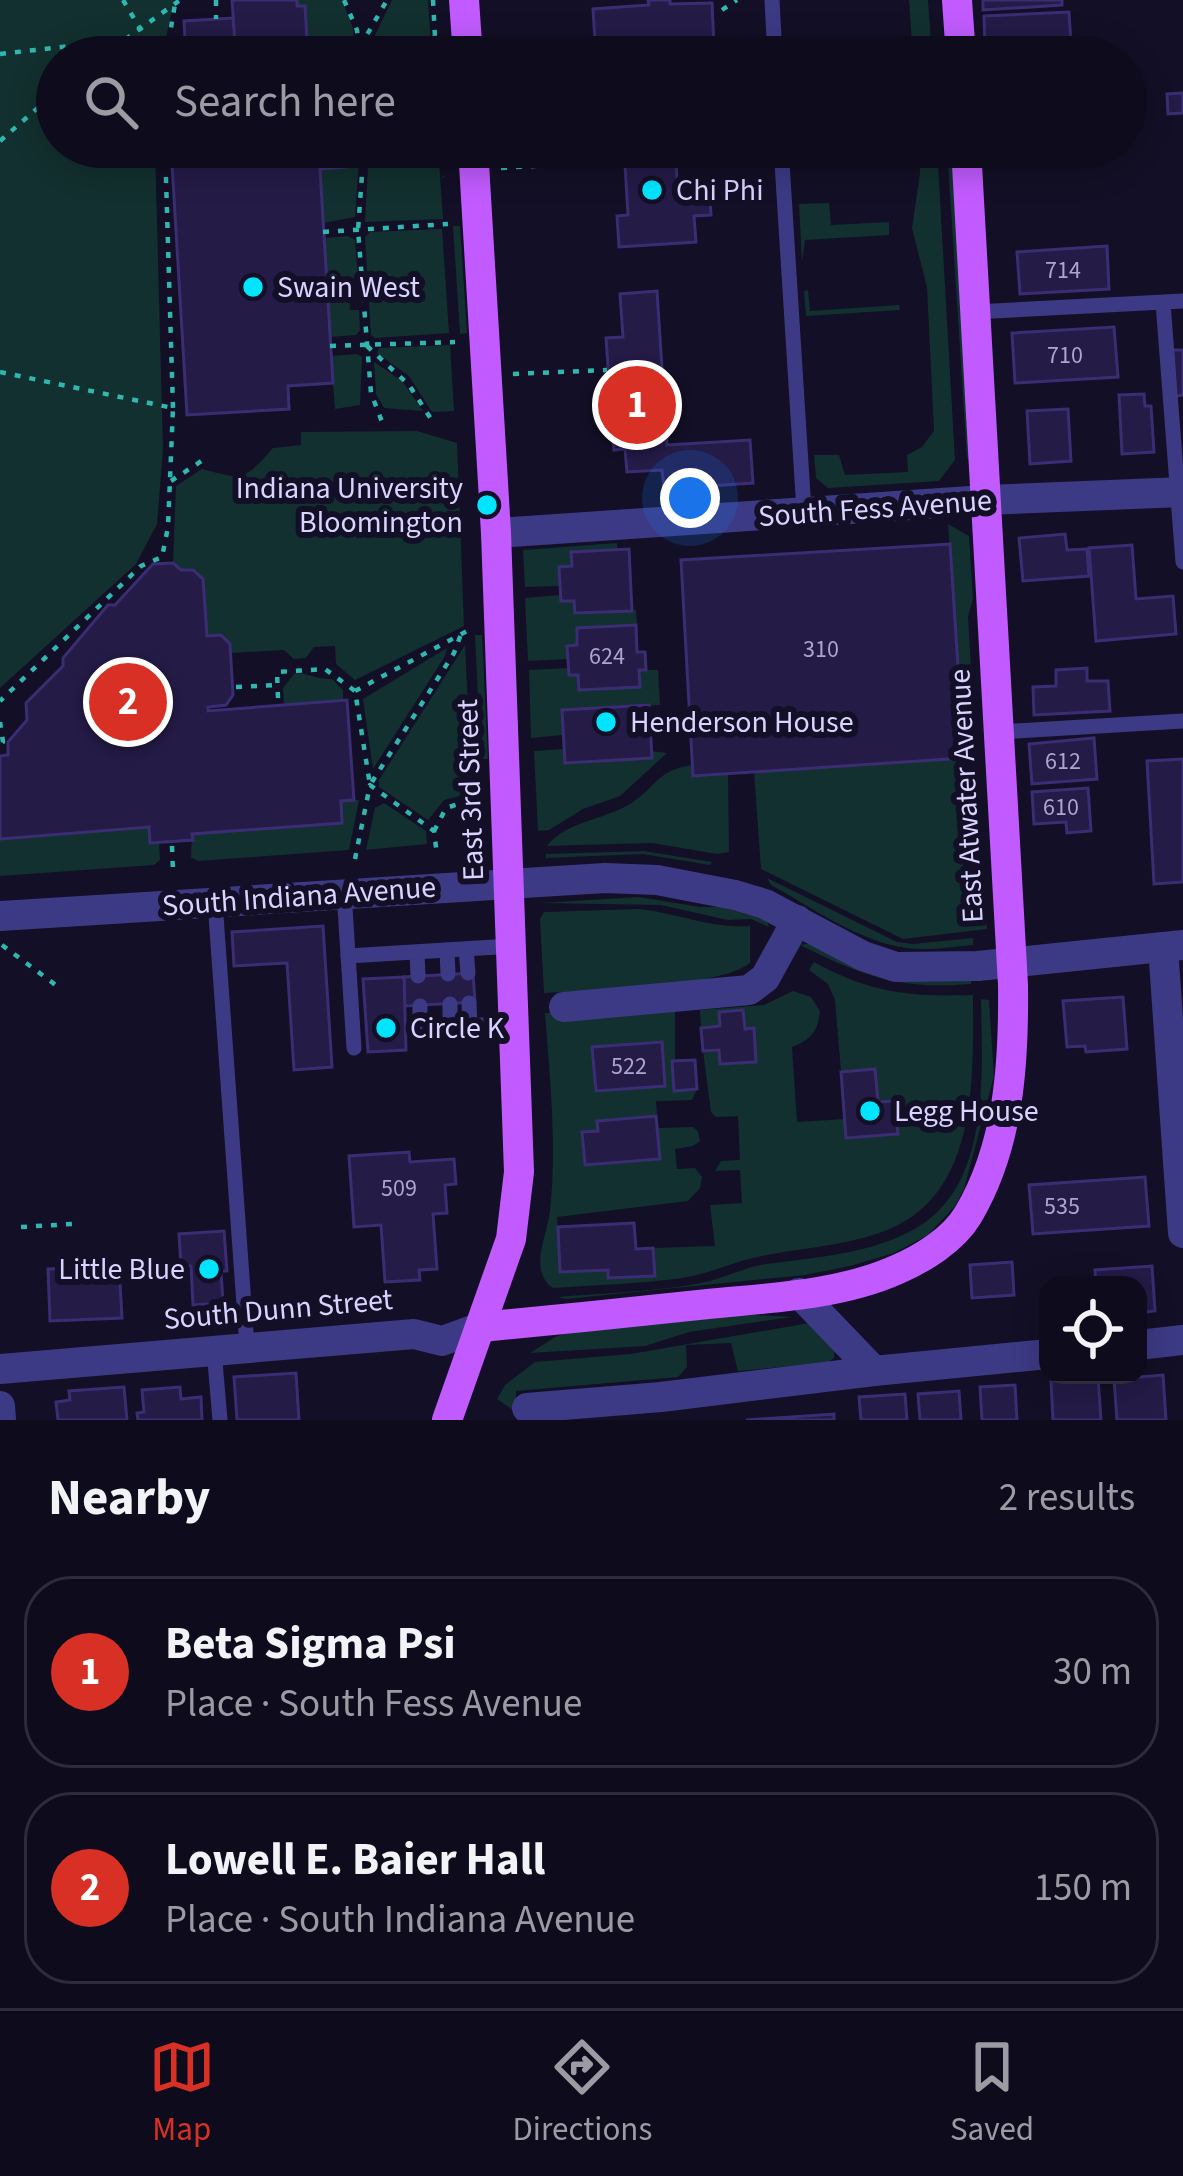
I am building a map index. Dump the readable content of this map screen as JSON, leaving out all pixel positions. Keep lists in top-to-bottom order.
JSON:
{
  "streets": {
    "main road": ["East 3rd Street", "East Atwater Avenue", "South Dunn Street"],
    "street": ["South Fess Avenue", "South Indiana Avenue"]
  },
  "crossings": [
    ["South Fess Avenue", "East 3rd Street"],
    ["South Fess Avenue", "East Atwater Avenue"],
    ["East 3rd Street", "South Indiana Avenue"],
    ["East 3rd Street", "South Dunn Street"],
    ["East Atwater Avenue", "South Indiana Avenue"],
    ["East Atwater Avenue", "South Dunn Street"]
  ],
  "places": [
    "Chi Phi",
    "Swain West",
    "Indiana University Bloomington",
    "Henderson House",
    "Circle K",
    "Legg House",
    "Little Blue"
  ],
  "house_numbers": [
    "714",
    "710",
    "310",
    "624",
    "612",
    "610",
    "522",
    "509",
    "535"
  ],
  "page": {
    "search": "Search here",
    "pins": ["1", "2"],
    "heading": ["Nearby", "2 results"],
    "list": [
      {
        "mark": "1",
        "name": "Beta Sigma Psi",
        "note": "Place · South Fess Avenue",
        "value": "30 m"
      },
      {
        "mark": "2",
        "name": "Lowell E. Baier Hall",
        "note": "Place · South Indiana Avenue",
        "value": "150 m"
      }
    ],
    "nav": ["Map", "Directions", "Saved"]
  }
}
